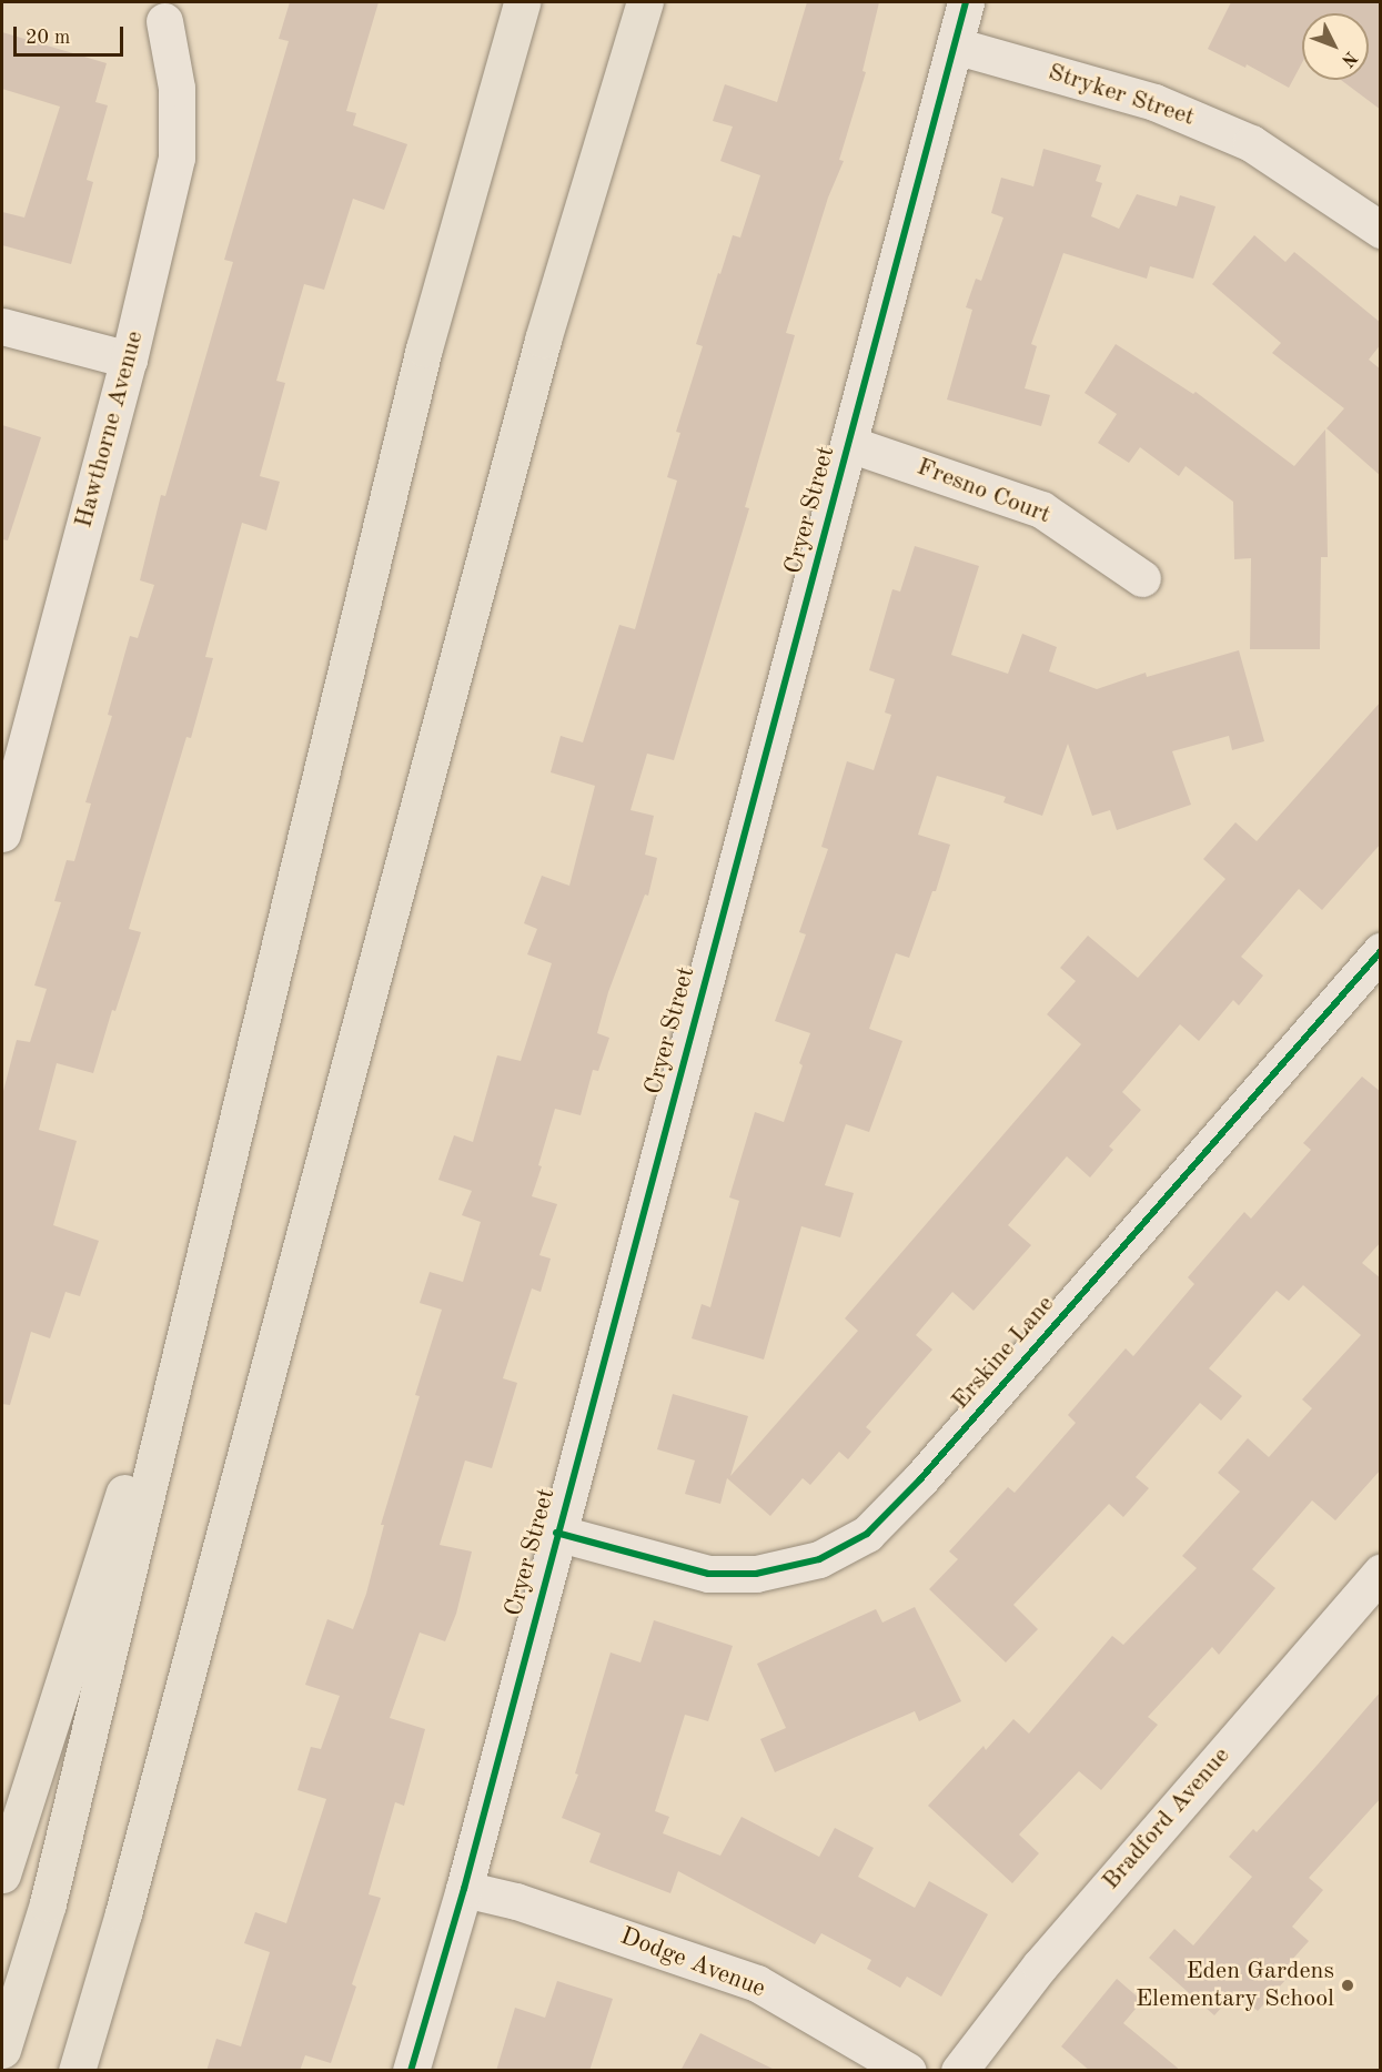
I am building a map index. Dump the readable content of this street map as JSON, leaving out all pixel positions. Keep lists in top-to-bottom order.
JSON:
{
  "streets": {
    "street": [
      "Stryker Street",
      "Hawthorne Avenue",
      "Fresno Court",
      "Cryer Street",
      "Erskine Lane",
      "Bradford Avenue",
      "Dodge Avenue"
    ]
  },
  "crossings": [
    ["Stryker Street", "Cryer Street"],
    ["Fresno Court", "Cryer Street"],
    ["Cryer Street", "Erskine Lane"],
    ["Cryer Street", "Dodge Avenue"]
  ],
  "places": ["Eden Gardens Elementary School"],
  "scale_bar": "20 m",
  "north": "bottom right"
}
